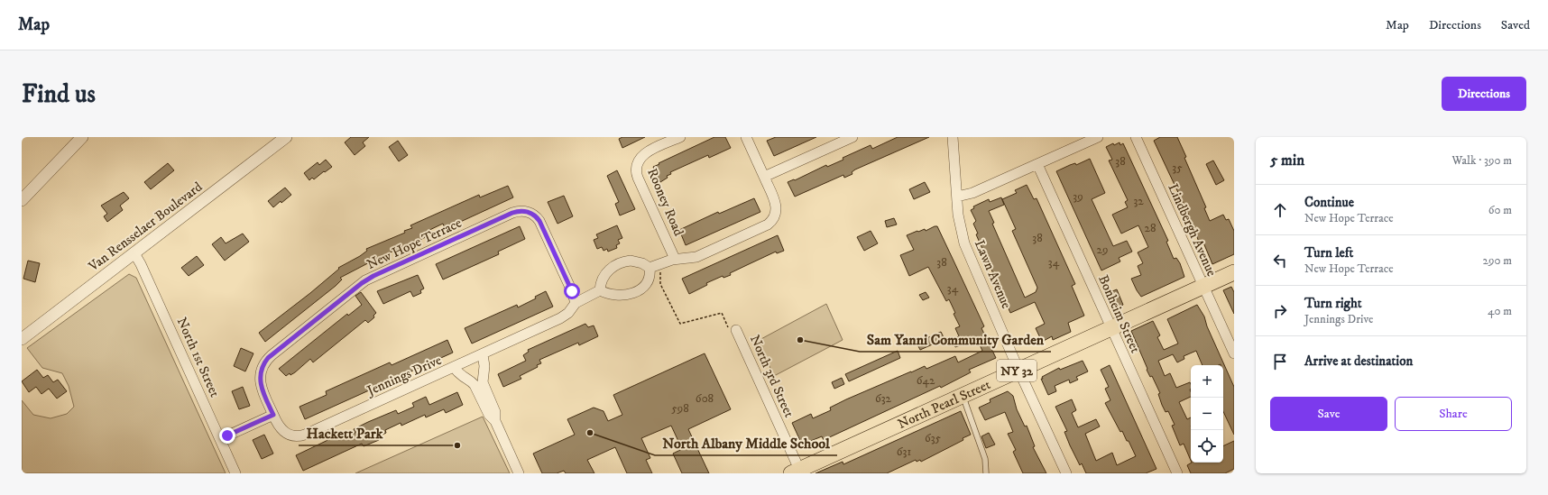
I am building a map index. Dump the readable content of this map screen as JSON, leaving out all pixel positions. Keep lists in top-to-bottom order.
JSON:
{
  "streets": {
    "main road": ["NY 32", "North Pearl Street"],
    "street": [
      "Rooney Road",
      "Van Rensselaer Boulevard",
      "Lindbergh Avenue",
      "New Hope Terrace",
      "Lawn Avenue",
      "Bonheim Street",
      "North 1st Street",
      "Jennings Drive",
      "North 3rd Street"
    ]
  },
  "crossings": [
    ["Van Rensselaer Boulevard", "North 1st Street"],
    ["Lindbergh Avenue", "North Pearl Street"],
    ["New Hope Terrace", "Jennings Drive"],
    ["Lawn Avenue", "North Pearl Street"],
    ["Bonheim Street", "North Pearl Street"],
    ["North 3rd Street", "North Pearl Street"]
  ],
  "places": ["Sam Yanni Community Garden", "North Albany Middle School", "Hackett Park"],
  "house_numbers": [
    "38",
    "35",
    "39",
    "32",
    "28",
    "38",
    "29",
    "38",
    "34",
    "34",
    "642",
    "608",
    "632",
    "598",
    "635",
    "631"
  ],
  "page": {
    "header": "Map",
    "nav": ["Map", "Directions", "Saved"],
    "buttons": [
      "Directions",
      ["Save", "Share"]
    ],
    "title": "Find us",
    "heading": ["5 min", "Walk · 390 m"],
    "list": [
      ["Continue", "New Hope Terrace", "60 m"],
      ["Turn left", "New Hope Terrace", "290 m"],
      ["Turn right", "Jennings Drive", "40 m"],
      "Arrive at destination"
    ],
    "map_buttons": ["+", "−"]
  }
}
